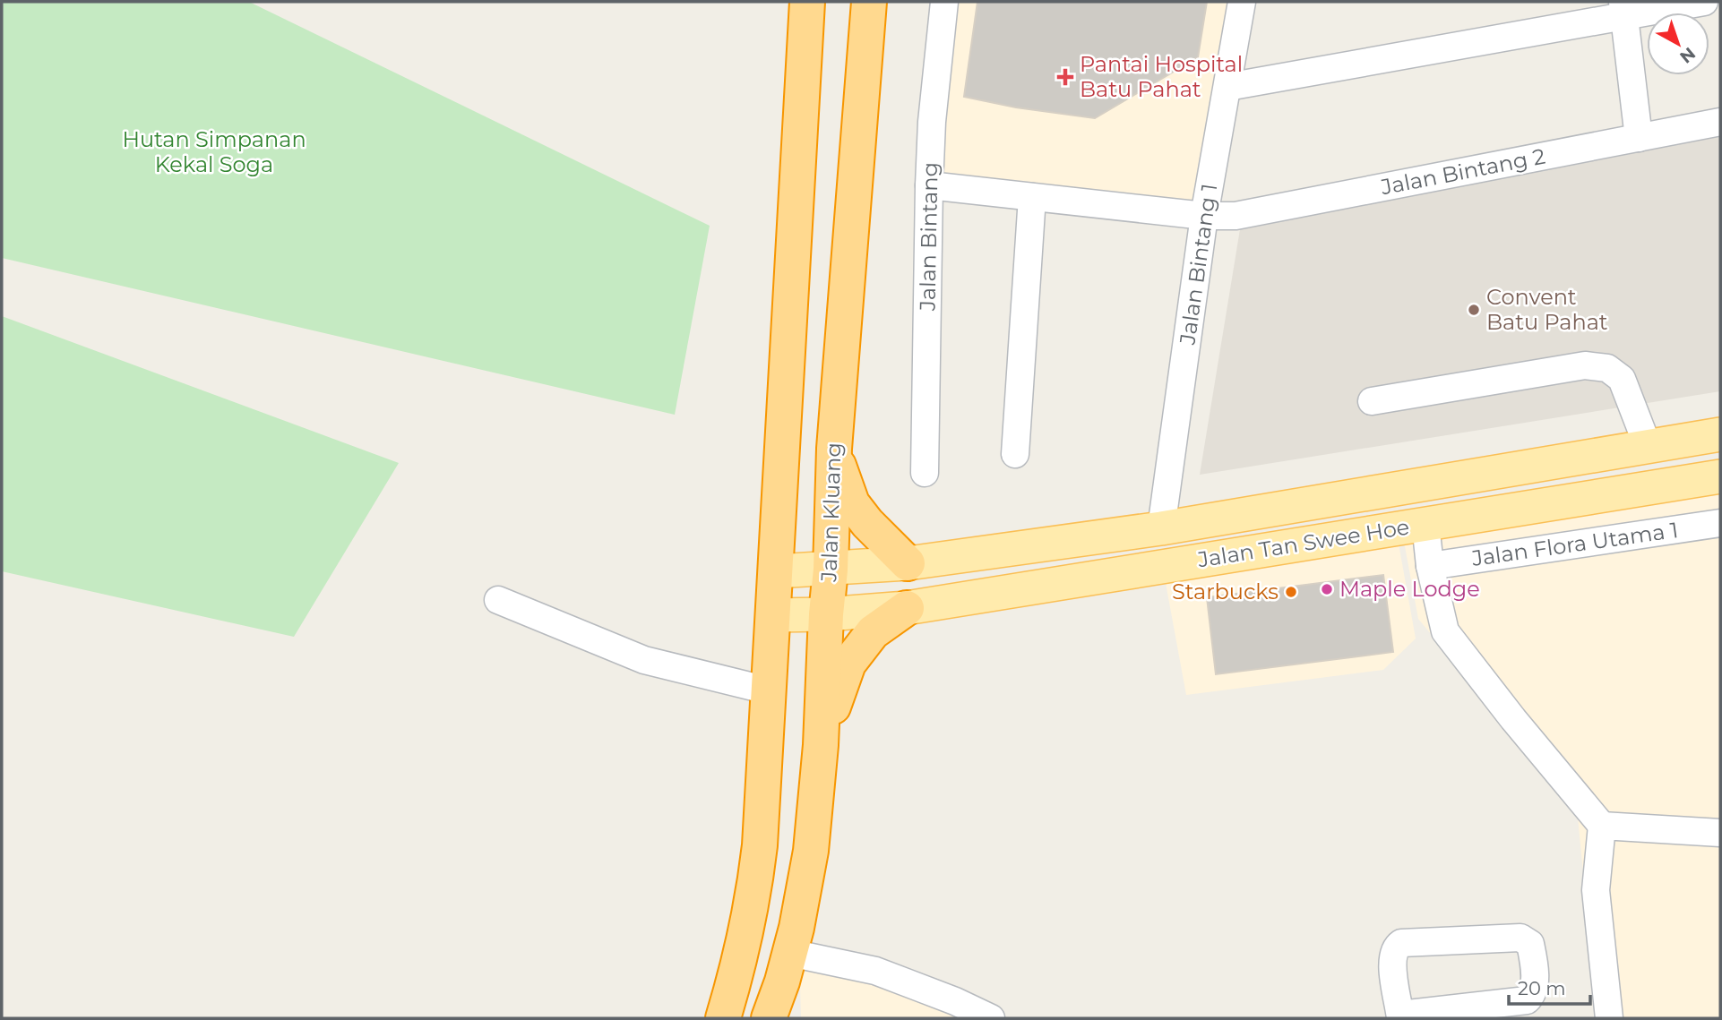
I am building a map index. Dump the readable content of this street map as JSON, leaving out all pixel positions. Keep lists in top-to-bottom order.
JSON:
{
  "streets": {
    "highway": ["Jalan Kluang"],
    "main road": ["Jalan Tan Swee Hoe"],
    "street": [
      "Jalan Bintang 2",
      "Jalan Bintang",
      "Jalan Bintang 1",
      "Jalan Flora Utama 1"
    ]
  },
  "crossings": [
    ["Jalan Bintang 2", "Jalan Bintang"],
    ["Jalan Bintang 2", "Jalan Bintang 1"],
    ["Jalan Bintang 1", "Jalan Tan Swee Hoe"],
    ["Jalan Kluang", "Jalan Tan Swee Hoe"]
  ],
  "parks": ["Hutan Simpanan Kekal Soga"],
  "places": {
    "health": ["Pantai Hospital Batu Pahat"],
    "other": ["Convent Batu Pahat", "Maple Lodge", "Starbucks"]
  },
  "scale_bar": "20 m",
  "north": "bottom right"
}
